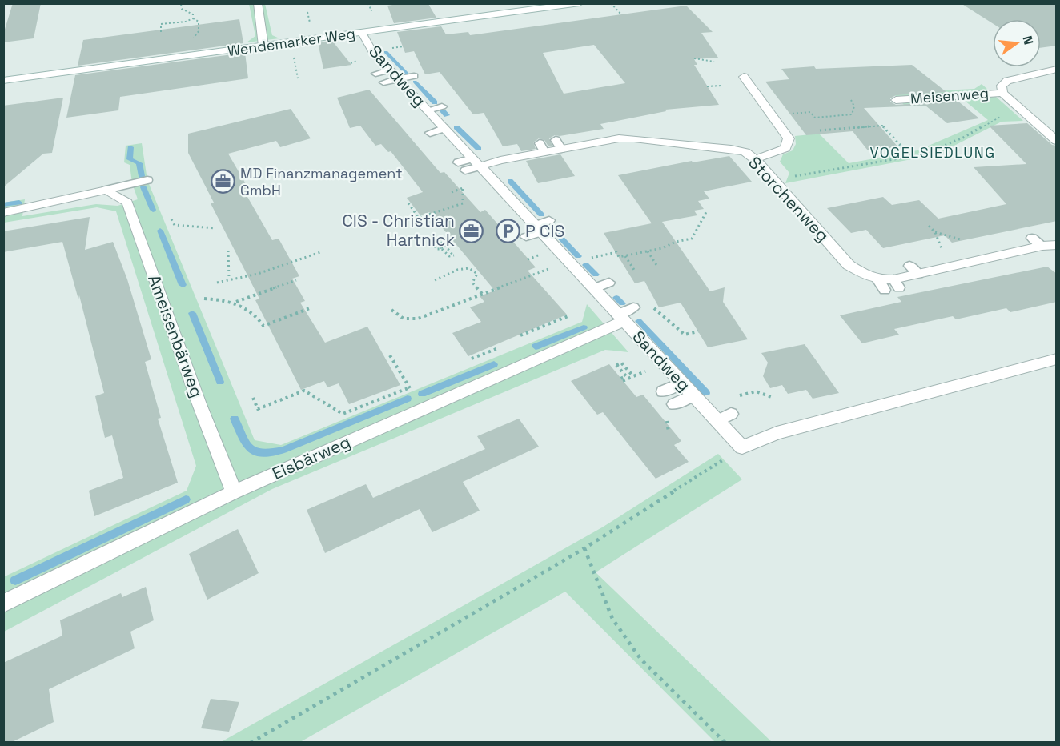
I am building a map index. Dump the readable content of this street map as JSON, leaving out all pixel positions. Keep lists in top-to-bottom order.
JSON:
{
  "streets": {
    "street": [
      "Wendemarker Weg",
      "Sandweg",
      "Meisenweg",
      "Storchenweg",
      "Ameisenbärweg",
      "Eisbärweg"
    ]
  },
  "crossings": [
    ["Wendemarker Weg", "Sandweg"],
    ["Sandweg", "Storchenweg"],
    ["Sandweg", "Eisbärweg"],
    ["Ameisenbärweg", "Eisbärweg"]
  ],
  "districts": ["VOGELSIEDLUNG"],
  "places": {
    "office": ["MD Finanzmanagement GmbH", "CIS - Christian Hartnick"],
    "parking": ["P CIS"]
  },
  "north": "right"
}
